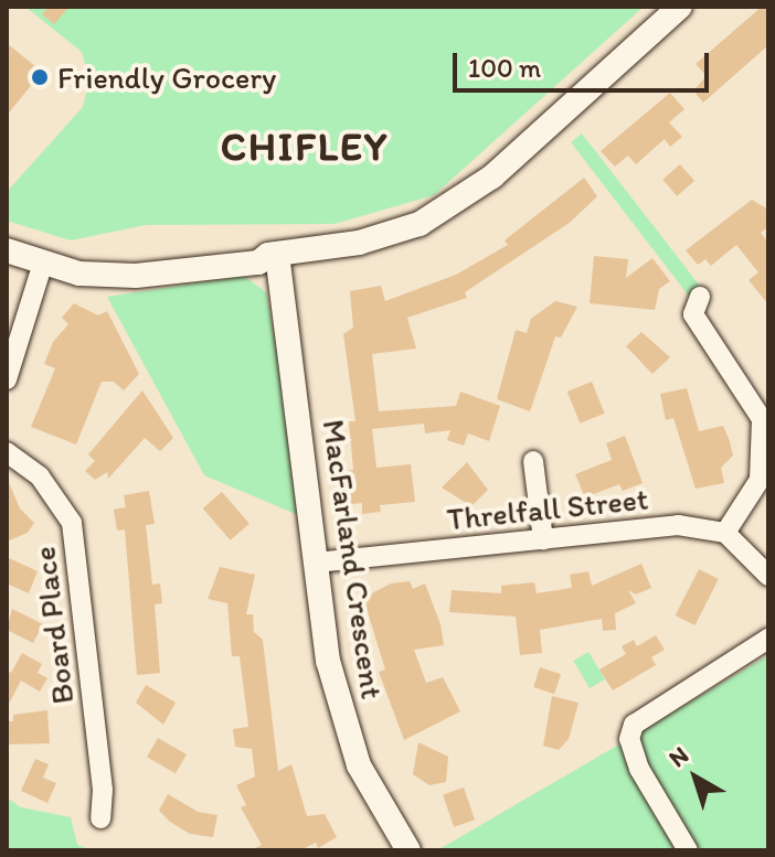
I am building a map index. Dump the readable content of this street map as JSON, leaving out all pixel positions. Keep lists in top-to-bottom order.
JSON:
{
  "streets": {
    "street": ["Threlfall Street", "MacFarland Crescent", "Board Place"]
  },
  "crossings": [
    ["Threlfall Street", "MacFarland Crescent"]
  ],
  "districts": ["CHIFLEY"],
  "places": ["Friendly Grocery"],
  "scale_bar": "100 m",
  "north": "top left"
}
